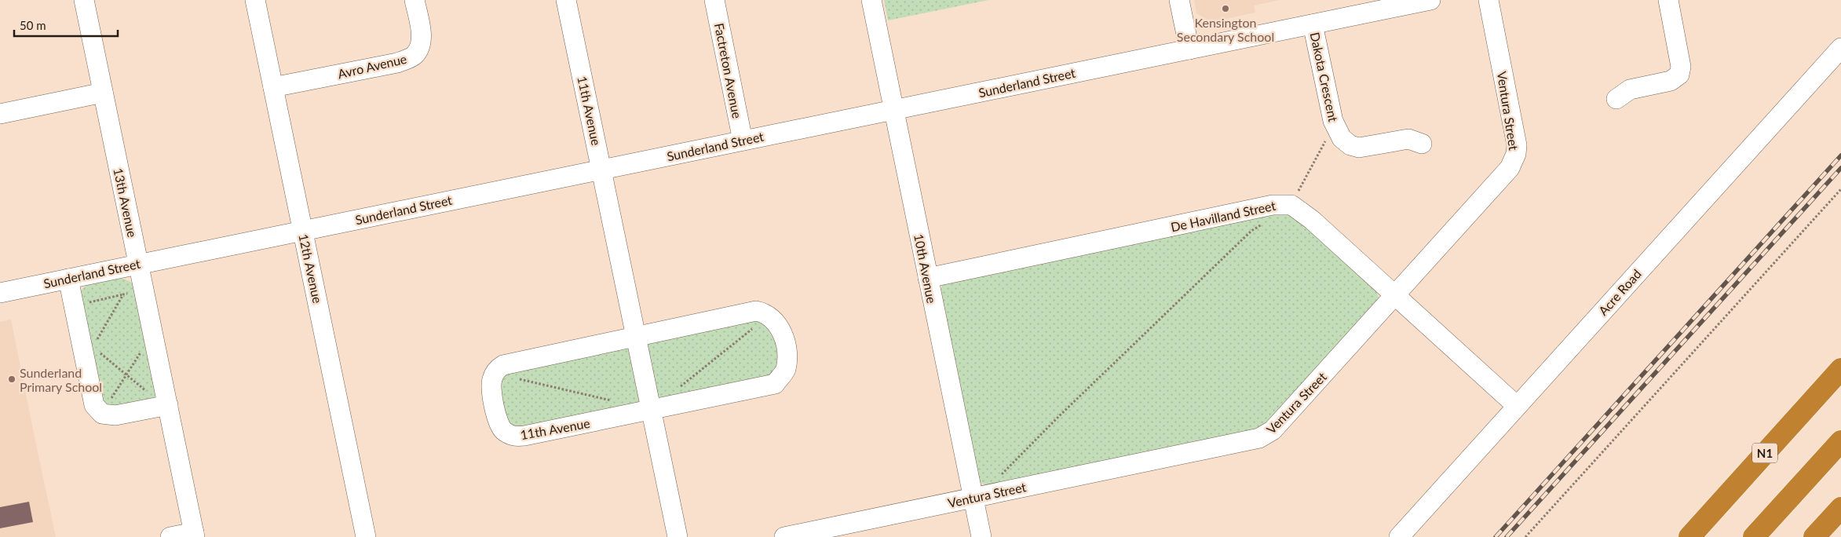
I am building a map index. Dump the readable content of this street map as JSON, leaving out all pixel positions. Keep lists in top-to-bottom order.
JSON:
{
  "streets": {
    "highway": ["N1"],
    "street": [
      "Avro Avenue",
      "Factreton Avenue",
      "Dakota Crescent",
      "Sunderland Street",
      "11th Avenue",
      "Ventura Street",
      "13th Avenue",
      "De Havilland Street",
      "12th Avenue",
      "10th Avenue",
      "Acre Road"
    ]
  },
  "crossings": [
    ["Avro Avenue", "12th Avenue"],
    ["Factreton Avenue", "Sunderland Street"],
    ["Dakota Crescent", "Sunderland Street"],
    ["Sunderland Street", "11th Avenue"],
    ["Sunderland Street", "13th Avenue"],
    ["Sunderland Street", "12th Avenue"],
    ["Sunderland Street", "10th Avenue"],
    ["Ventura Street", "De Havilland Street"],
    ["Ventura Street", "10th Avenue"],
    ["De Havilland Street", "10th Avenue"],
    ["De Havilland Street", "Acre Road"]
  ],
  "places": ["Kensington Secondary School", "Sunderland Primary School"],
  "scale_bar": "50 m"
}
